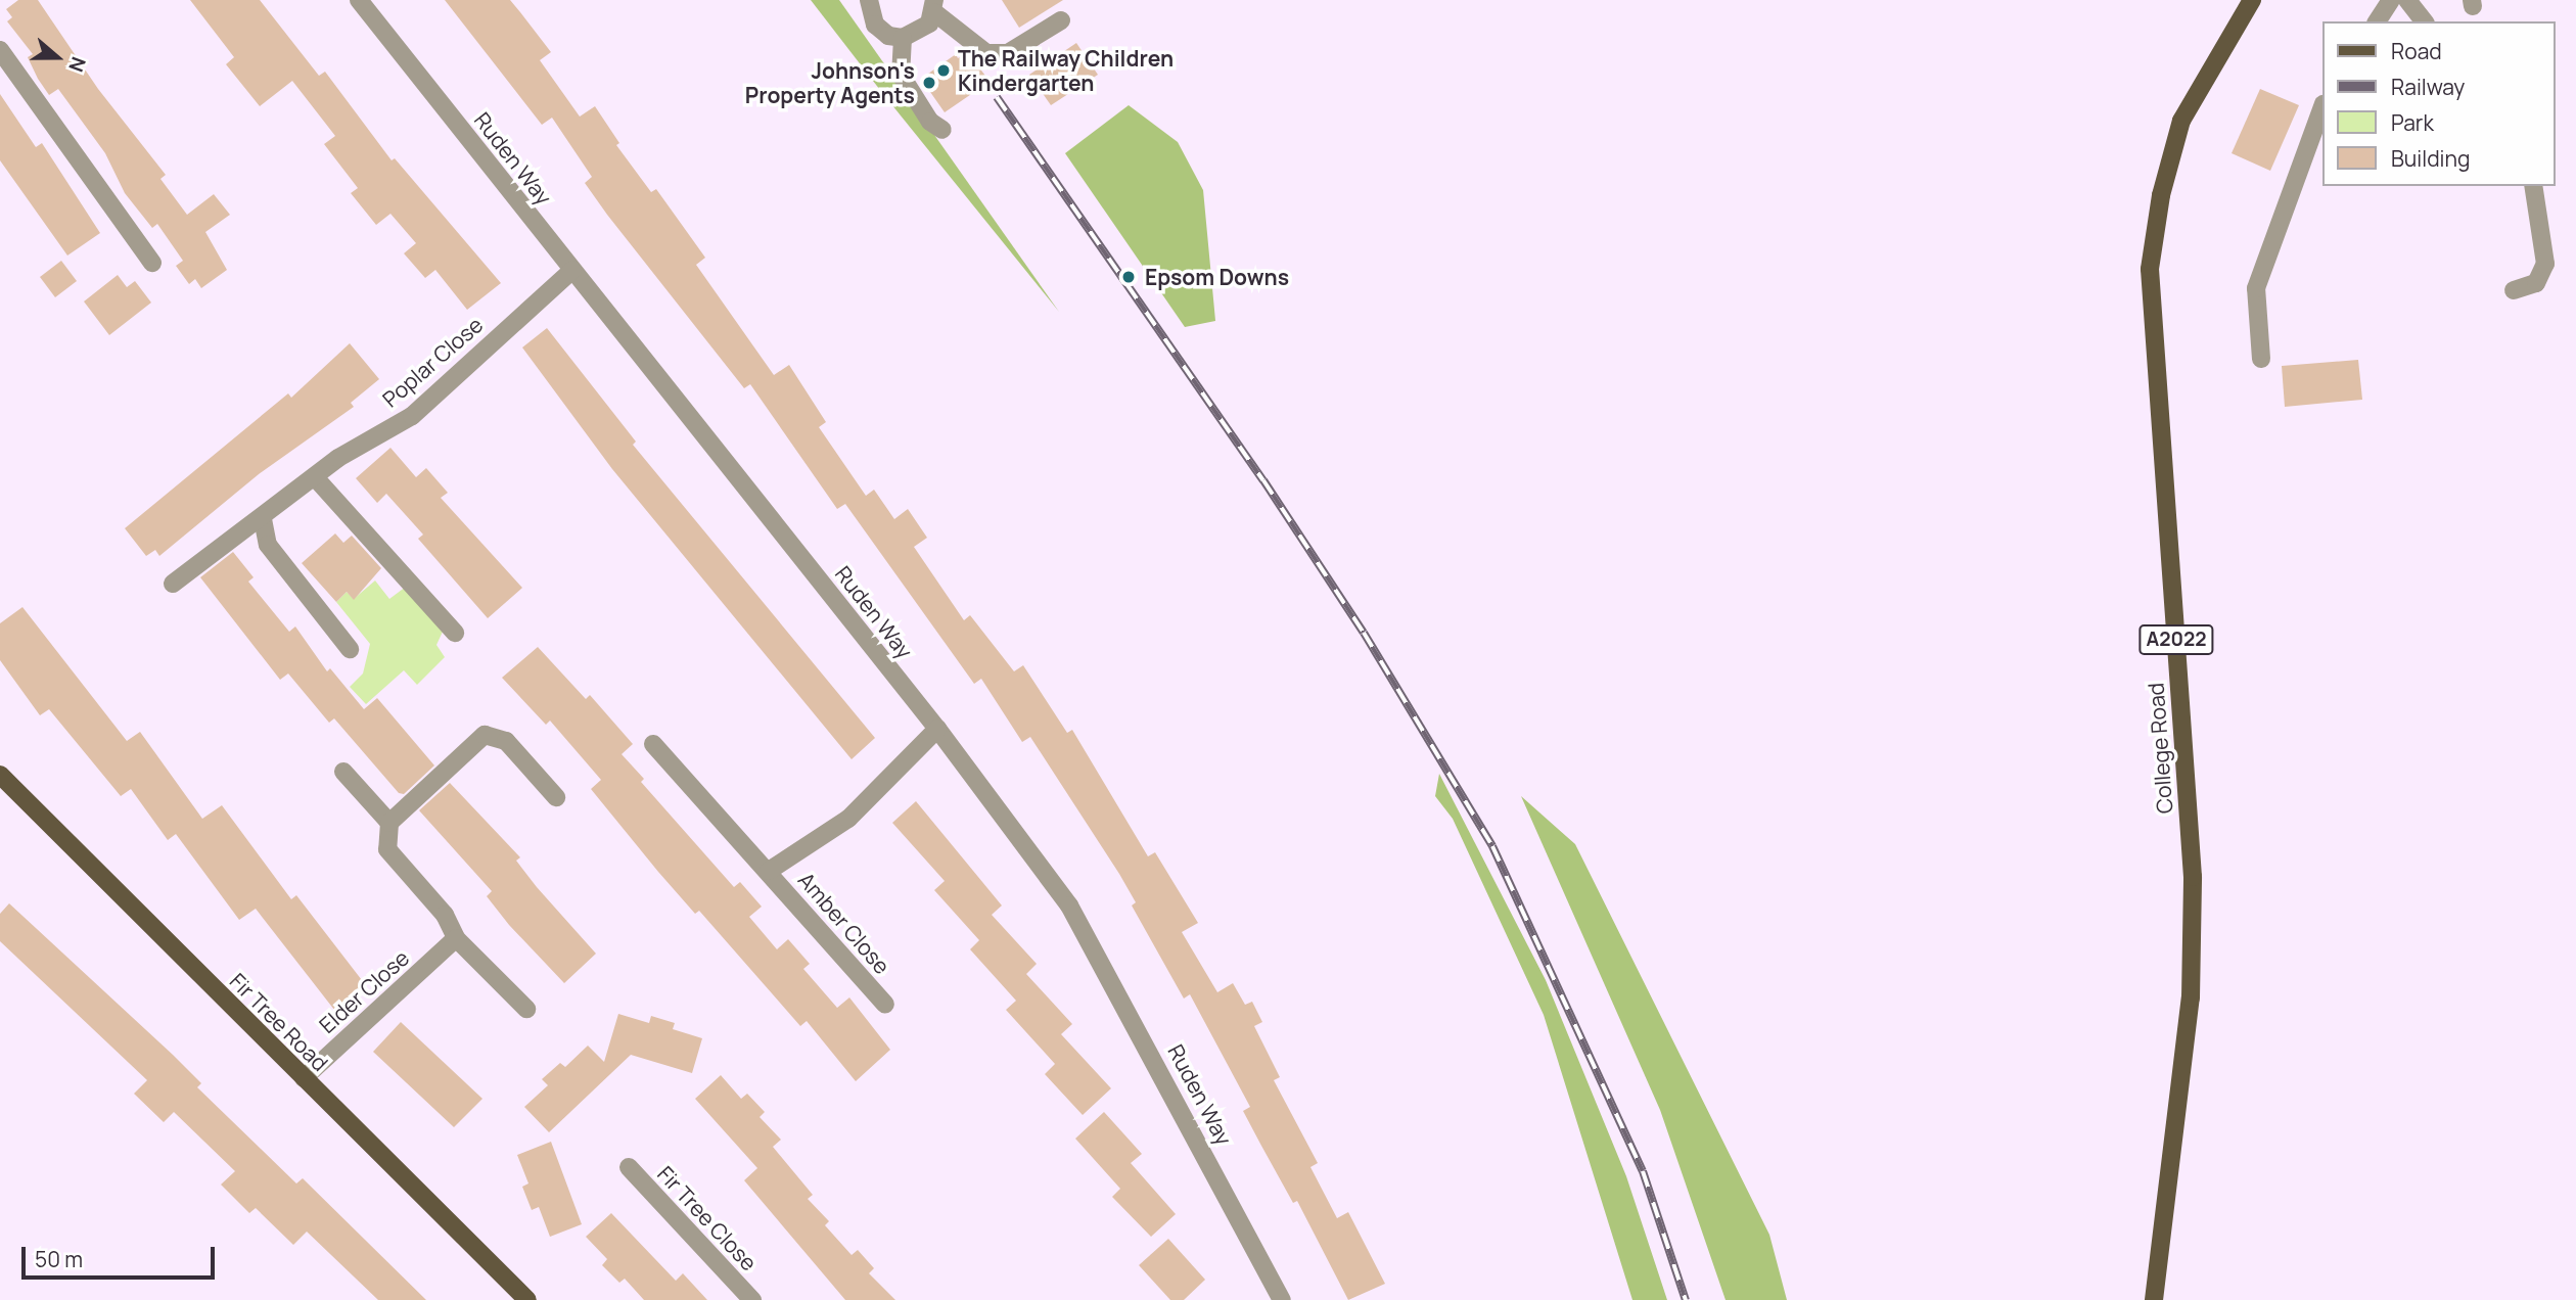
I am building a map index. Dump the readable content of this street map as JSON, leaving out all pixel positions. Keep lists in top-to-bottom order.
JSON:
{
  "streets": {
    "main road": ["A2022", "College Road", "Fir Tree Road"],
    "street": [
      "Ruden Way",
      "Poplar Close",
      "Amber Close",
      "Elder Close",
      "Fir Tree Close"
    ]
  },
  "crossings": [
    ["Ruden Way", "Poplar Close"],
    ["Ruden Way", "Amber Close"],
    ["Elder Close", "Fir Tree Road"]
  ],
  "places": ["The Railway Children Kindergarten", "Johnson's Property Agents", "Epsom Downs"],
  "legend": [
    "Road",
    "Railway",
    "Park",
    "Building"
  ],
  "scale_bar": "50 m",
  "north": "right"
}
